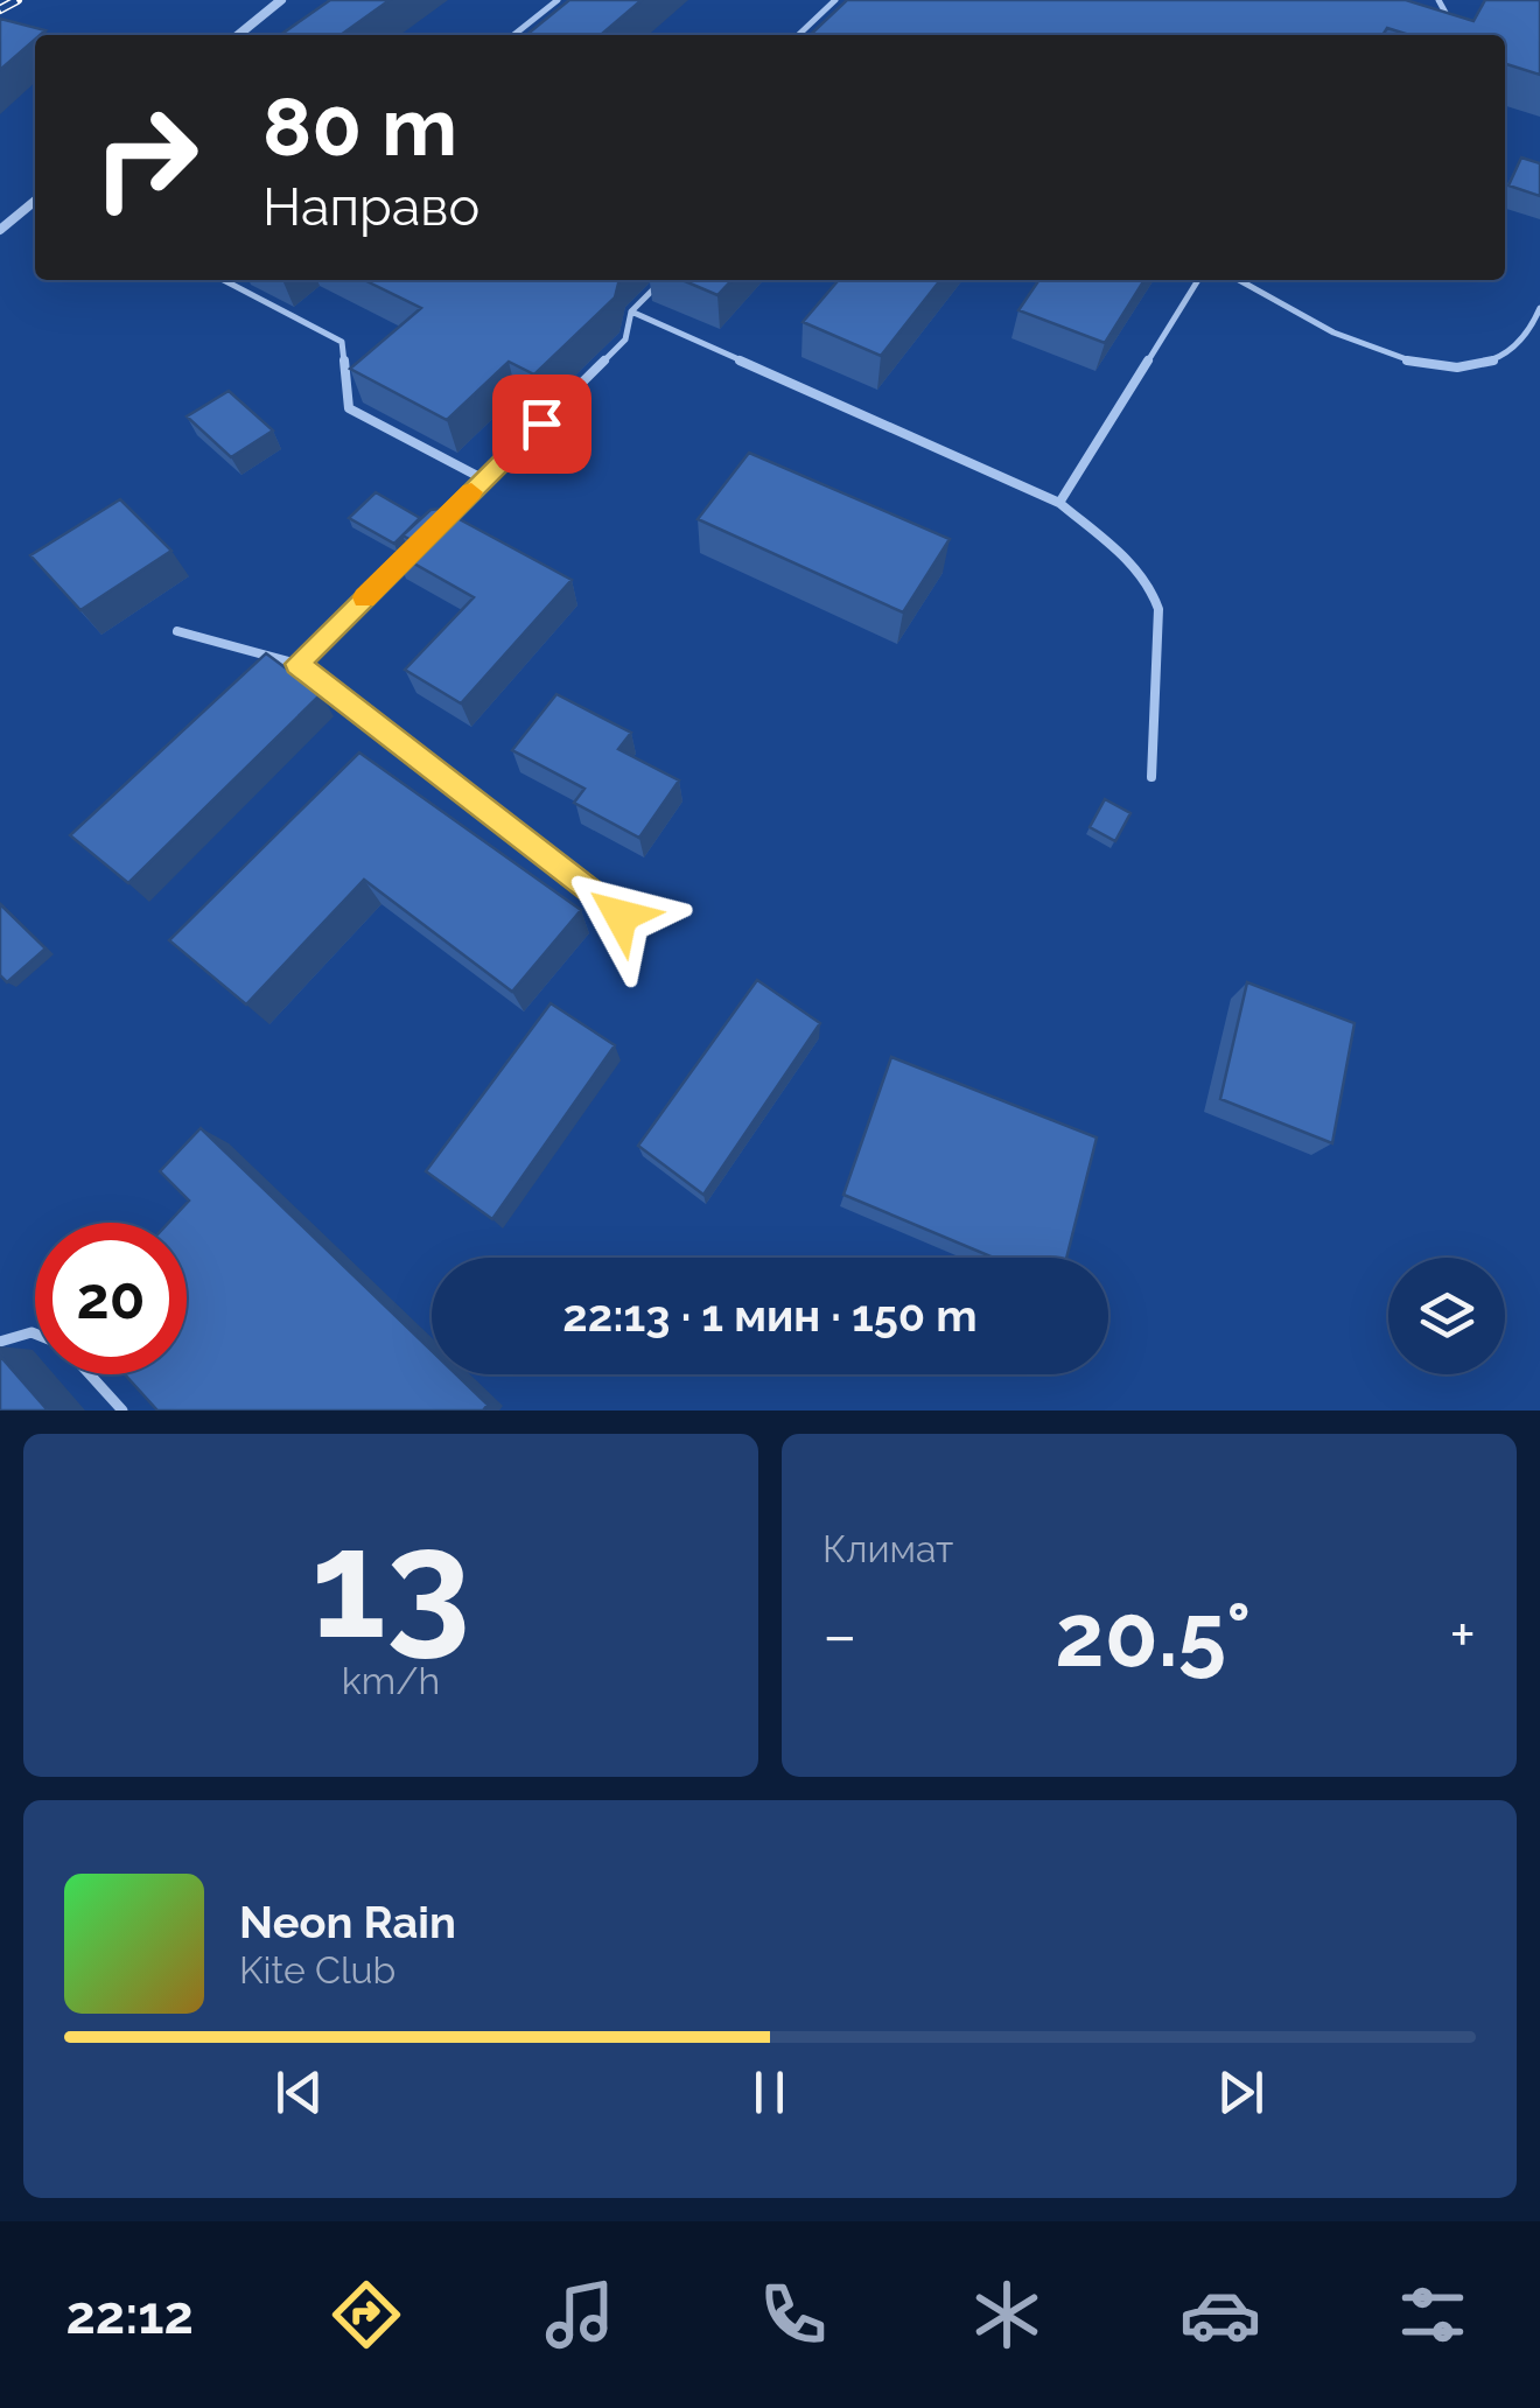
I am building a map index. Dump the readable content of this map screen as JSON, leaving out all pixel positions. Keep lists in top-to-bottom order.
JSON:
{
  "page": {
    "turn": ["80 m", "Направо"],
    "limit": "20",
    "trip": "22:13 · 1 мин · 150 m",
    "tile": [
      ["13", "km/h"],
      "Климат"
    ],
    "heat": ["−", "20.5°", "+"],
    "song": ["Neon Rain", "Kite Club"],
    "tabs": "22:12"
  }
}
